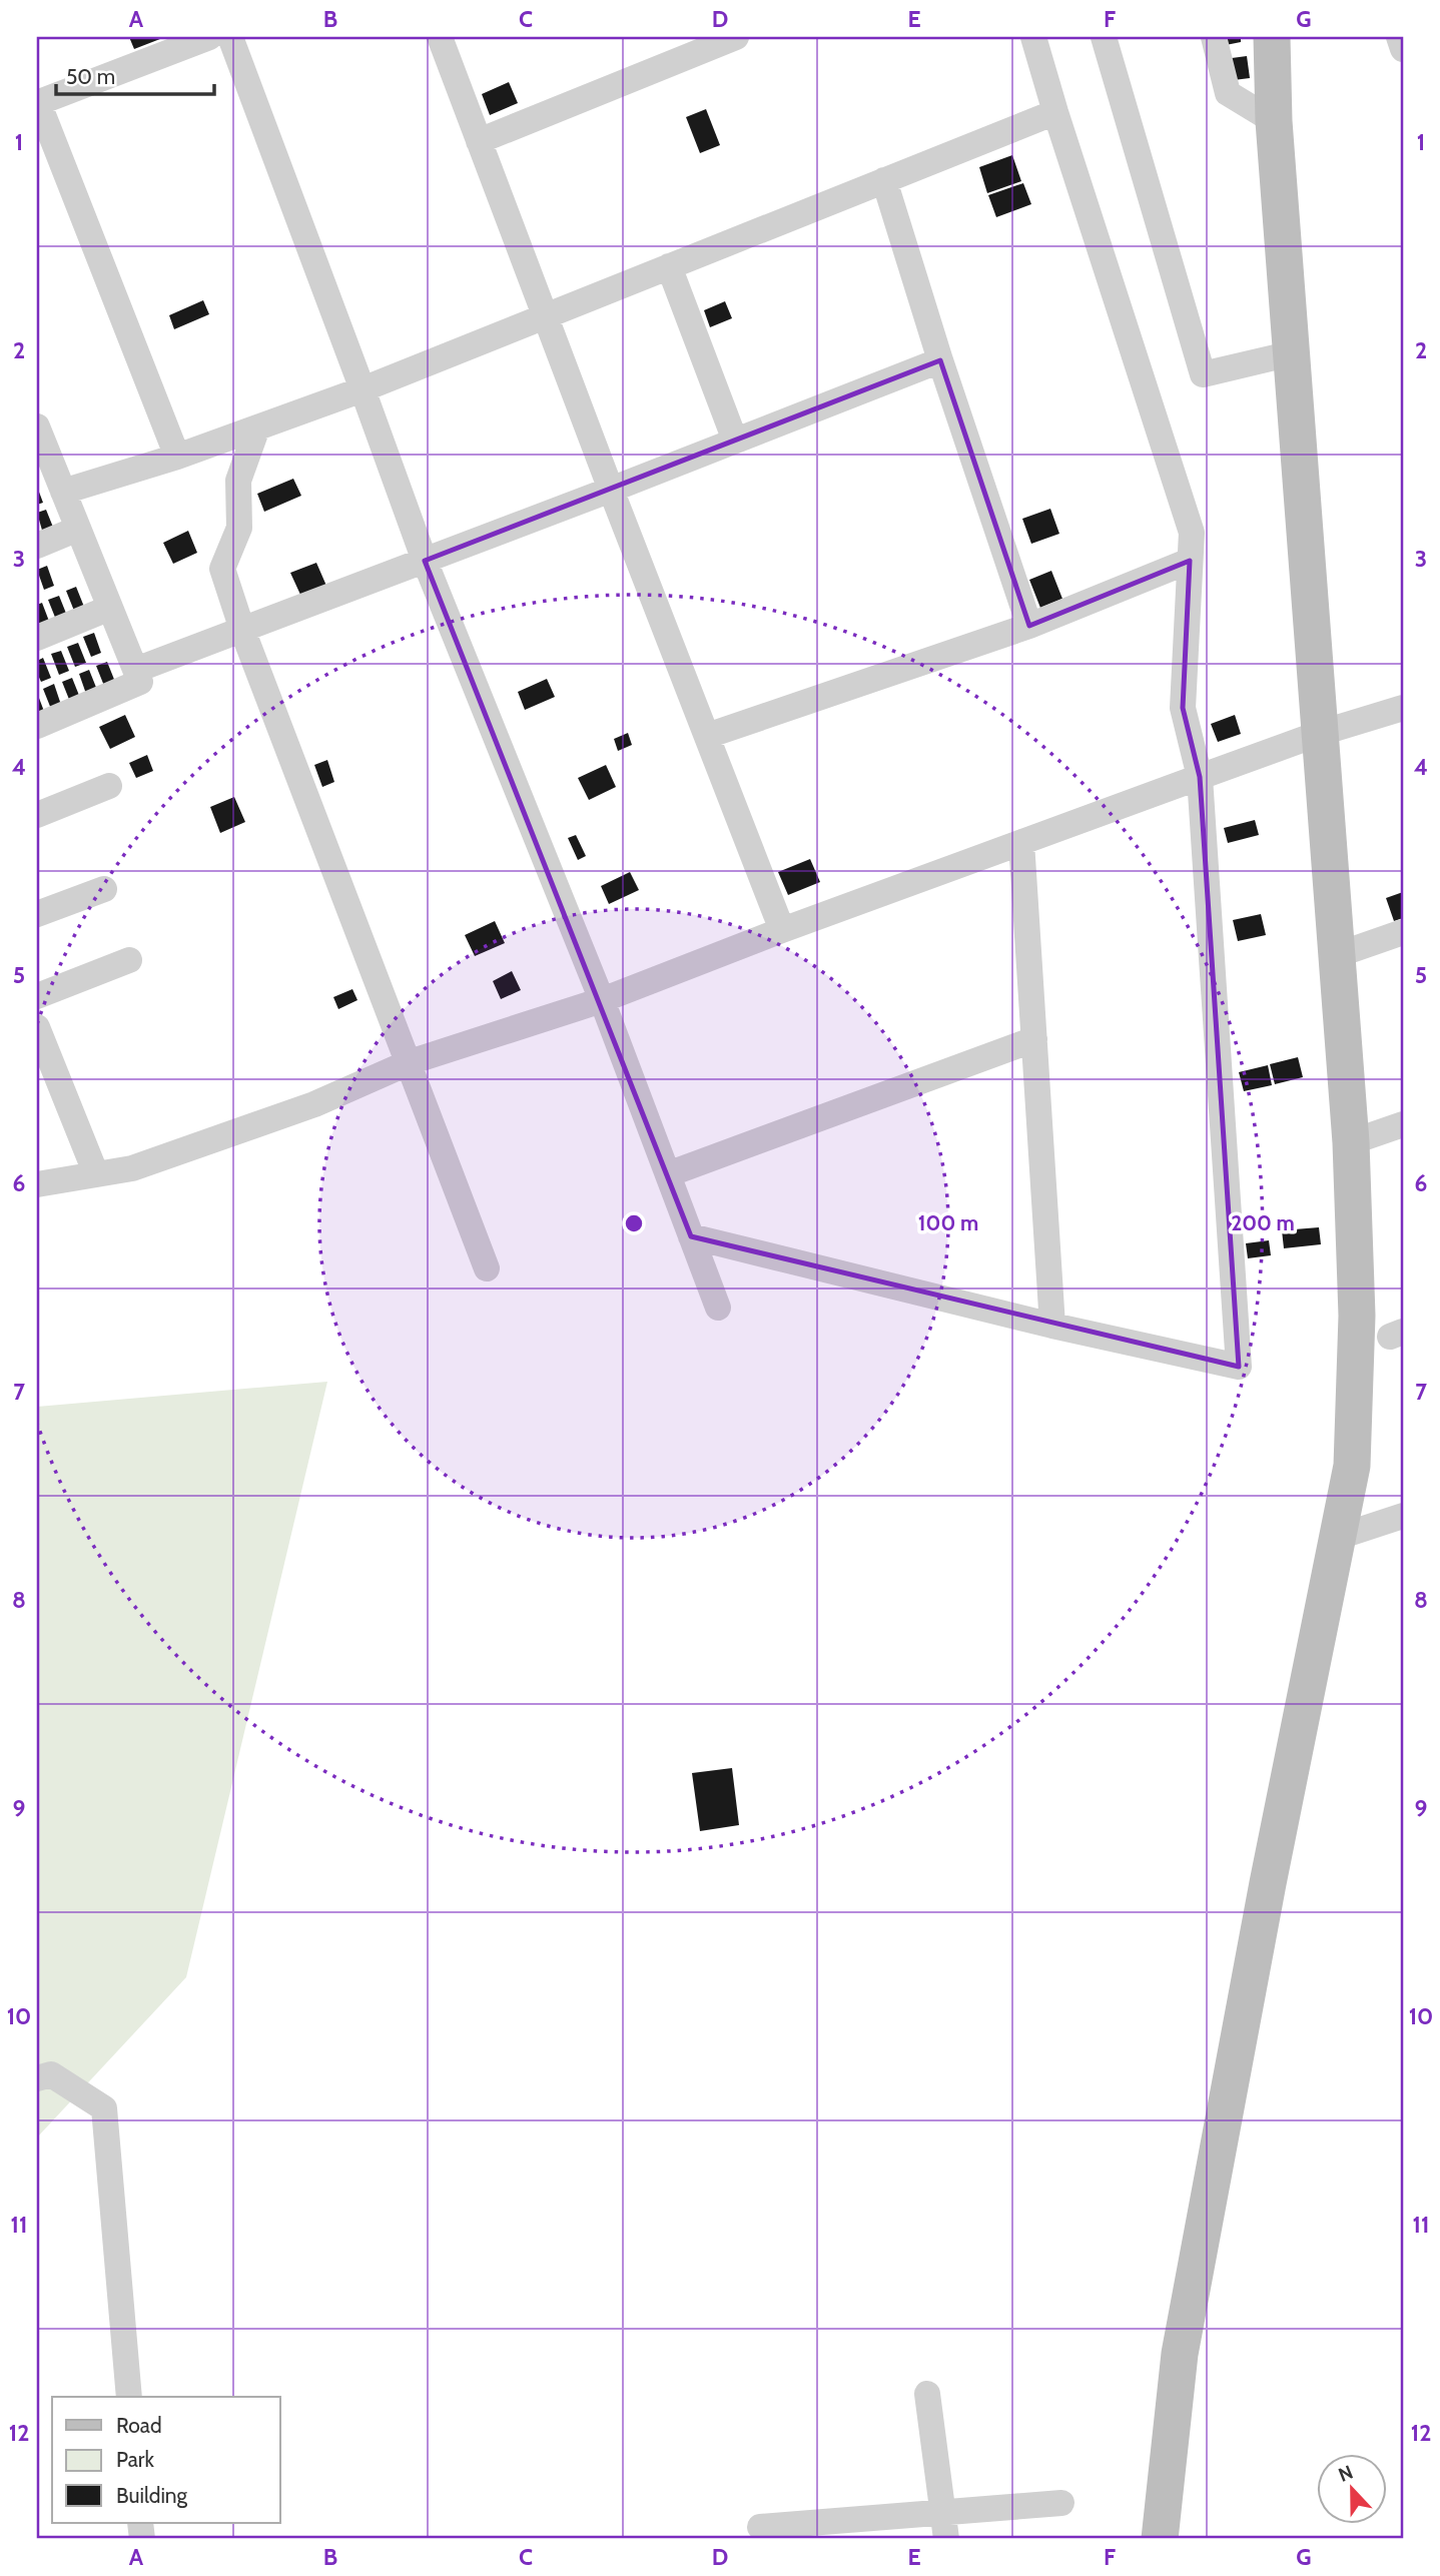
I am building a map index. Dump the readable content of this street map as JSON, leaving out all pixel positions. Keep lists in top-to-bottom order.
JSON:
{
  "legend": ["Road", "Park", "Building"],
  "scale_bar": "50 m",
  "north": "top",
  "grid": {
    "columns": [
      "A",
      "B",
      "C",
      "D",
      "E",
      "F",
      "G"
    ],
    "rows": [
      "1",
      "2",
      "3",
      "4",
      "5",
      "6",
      "7",
      "8",
      "9",
      "10",
      "11",
      "12"
    ]
  },
  "rings": ["100 m", "200 m"]
}
